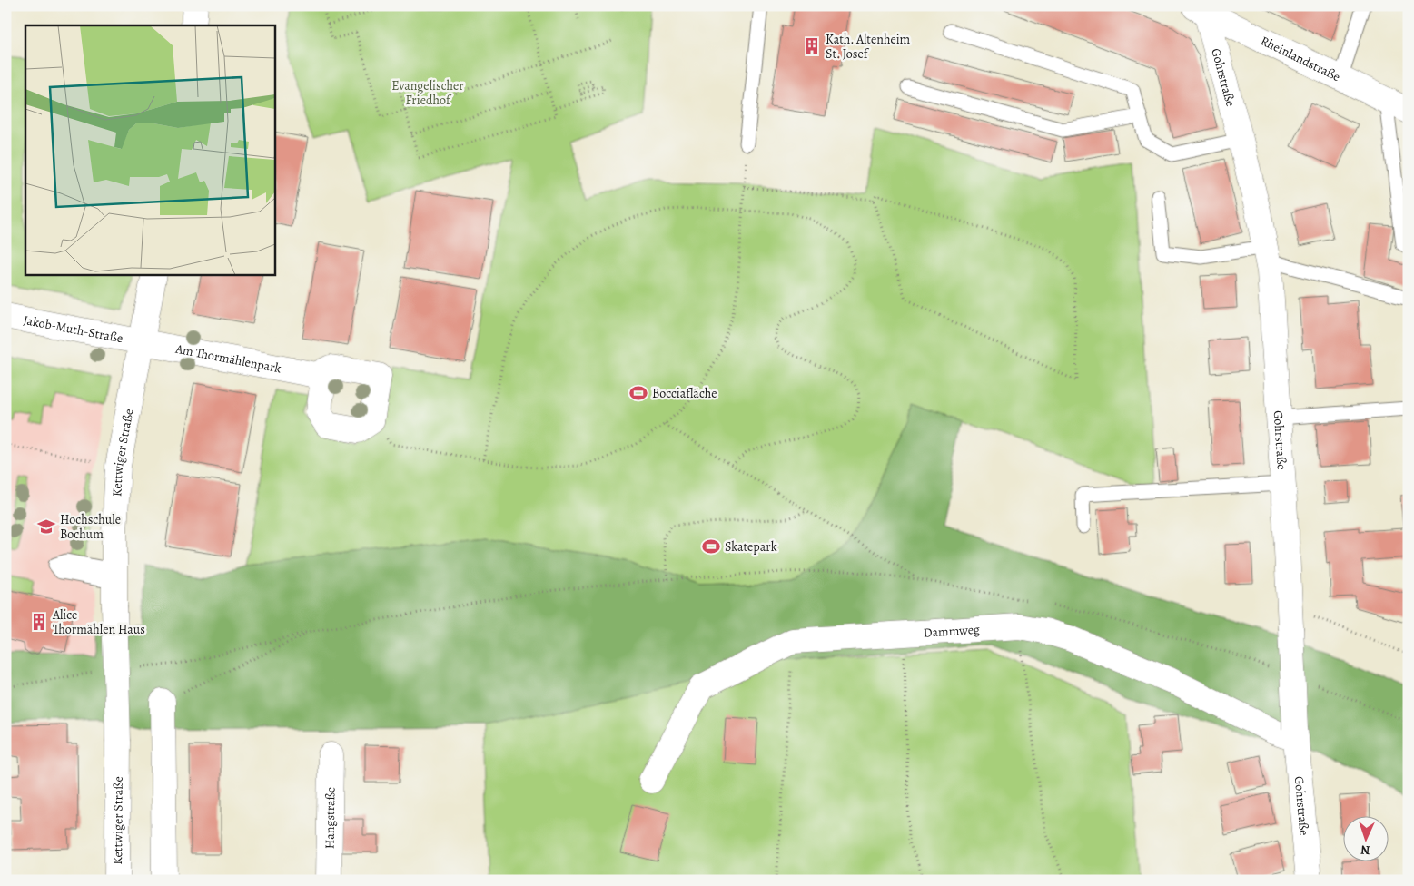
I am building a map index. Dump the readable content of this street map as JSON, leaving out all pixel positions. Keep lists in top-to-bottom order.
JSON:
{
  "streets": {
    "street": [
      "Rheinlandstraße",
      "Gohrstraße",
      "Jakob-Muth-Straße",
      "Am Thormählenpark",
      "Kettwiger Straße",
      "Dammweg",
      "Hangstraße"
    ]
  },
  "crossings": [
    ["Rheinlandstraße", "Gohrstraße"],
    ["Gohrstraße", "Dammweg"],
    ["Jakob-Muth-Straße", "Am Thormählenpark"],
    ["Jakob-Muth-Straße", "Kettwiger Straße"],
    ["Am Thormählenpark", "Kettwiger Straße"]
  ],
  "parks": ["Evangelischer Friedhof"],
  "places": {
    "building": ["Kath. Altenheim St. Josef", "Alice Thormählen Haus"],
    "sports": ["Bocciafläche", "Skatepark"],
    "school or university": ["Hochschule Bochum"]
  },
  "north": "bottom"
}
